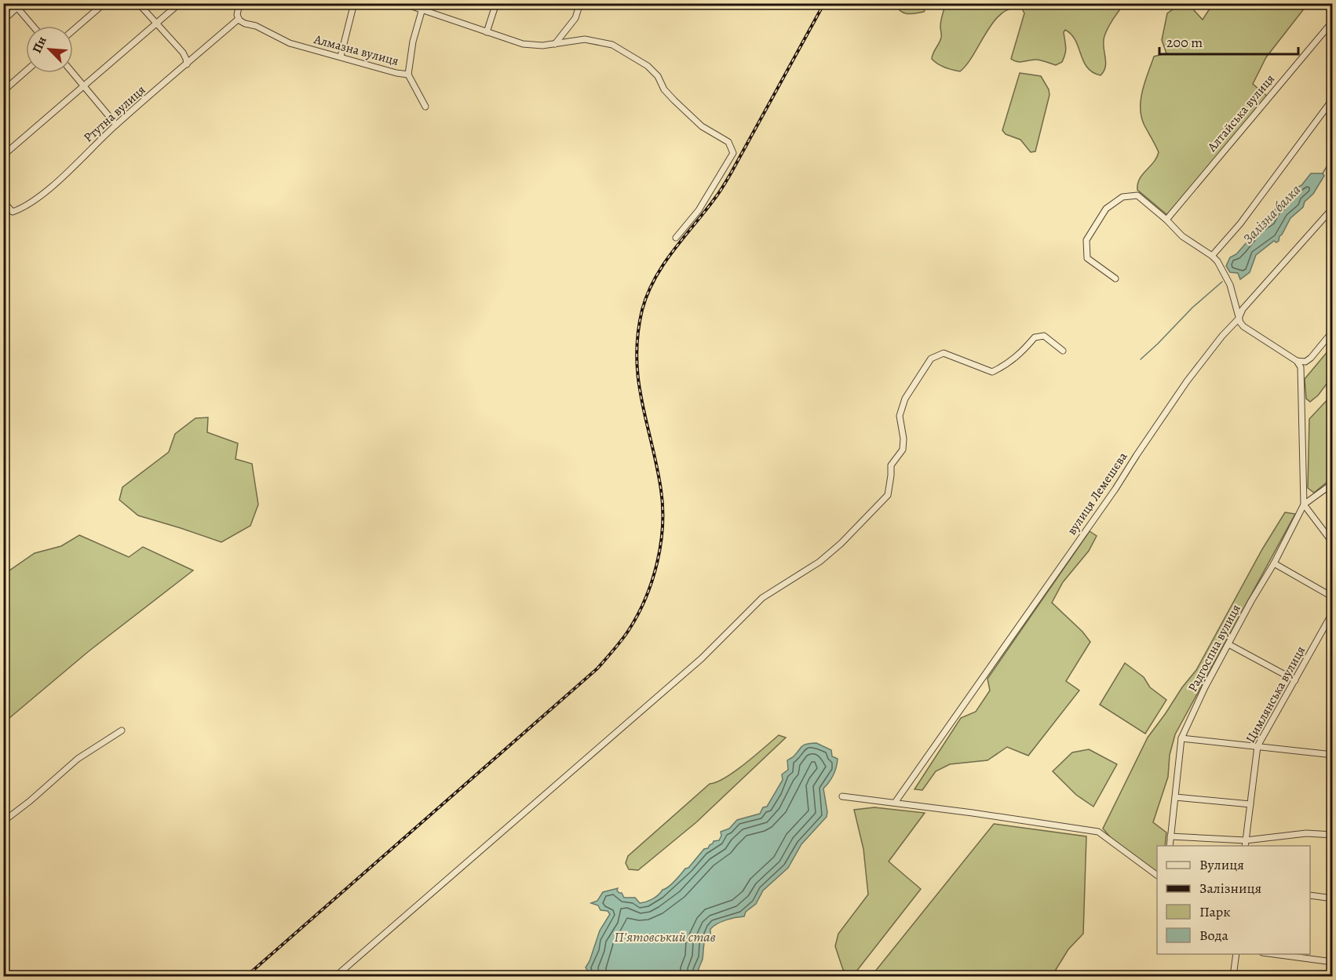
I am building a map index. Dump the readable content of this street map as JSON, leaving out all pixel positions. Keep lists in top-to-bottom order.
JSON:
{
  "streets": {
    "street": [
      "Алмазна вулиця",
      "Алтайська вулиця",
      "Ртутна вулиця",
      "вулиця Лемешєва",
      "Радгоспна вулиця",
      "Цимлянська вулиця"
    ]
  },
  "crossings": [
    ["Алмазна вулиця", "Ртутна вулиця"]
  ],
  "water": ["Залізна балка", "П'ятовський став"],
  "legend": [
    "Вулиця",
    "Залізниця",
    "Парк",
    "Вода"
  ],
  "scale_bar": "200 m",
  "north": "top left"
}
